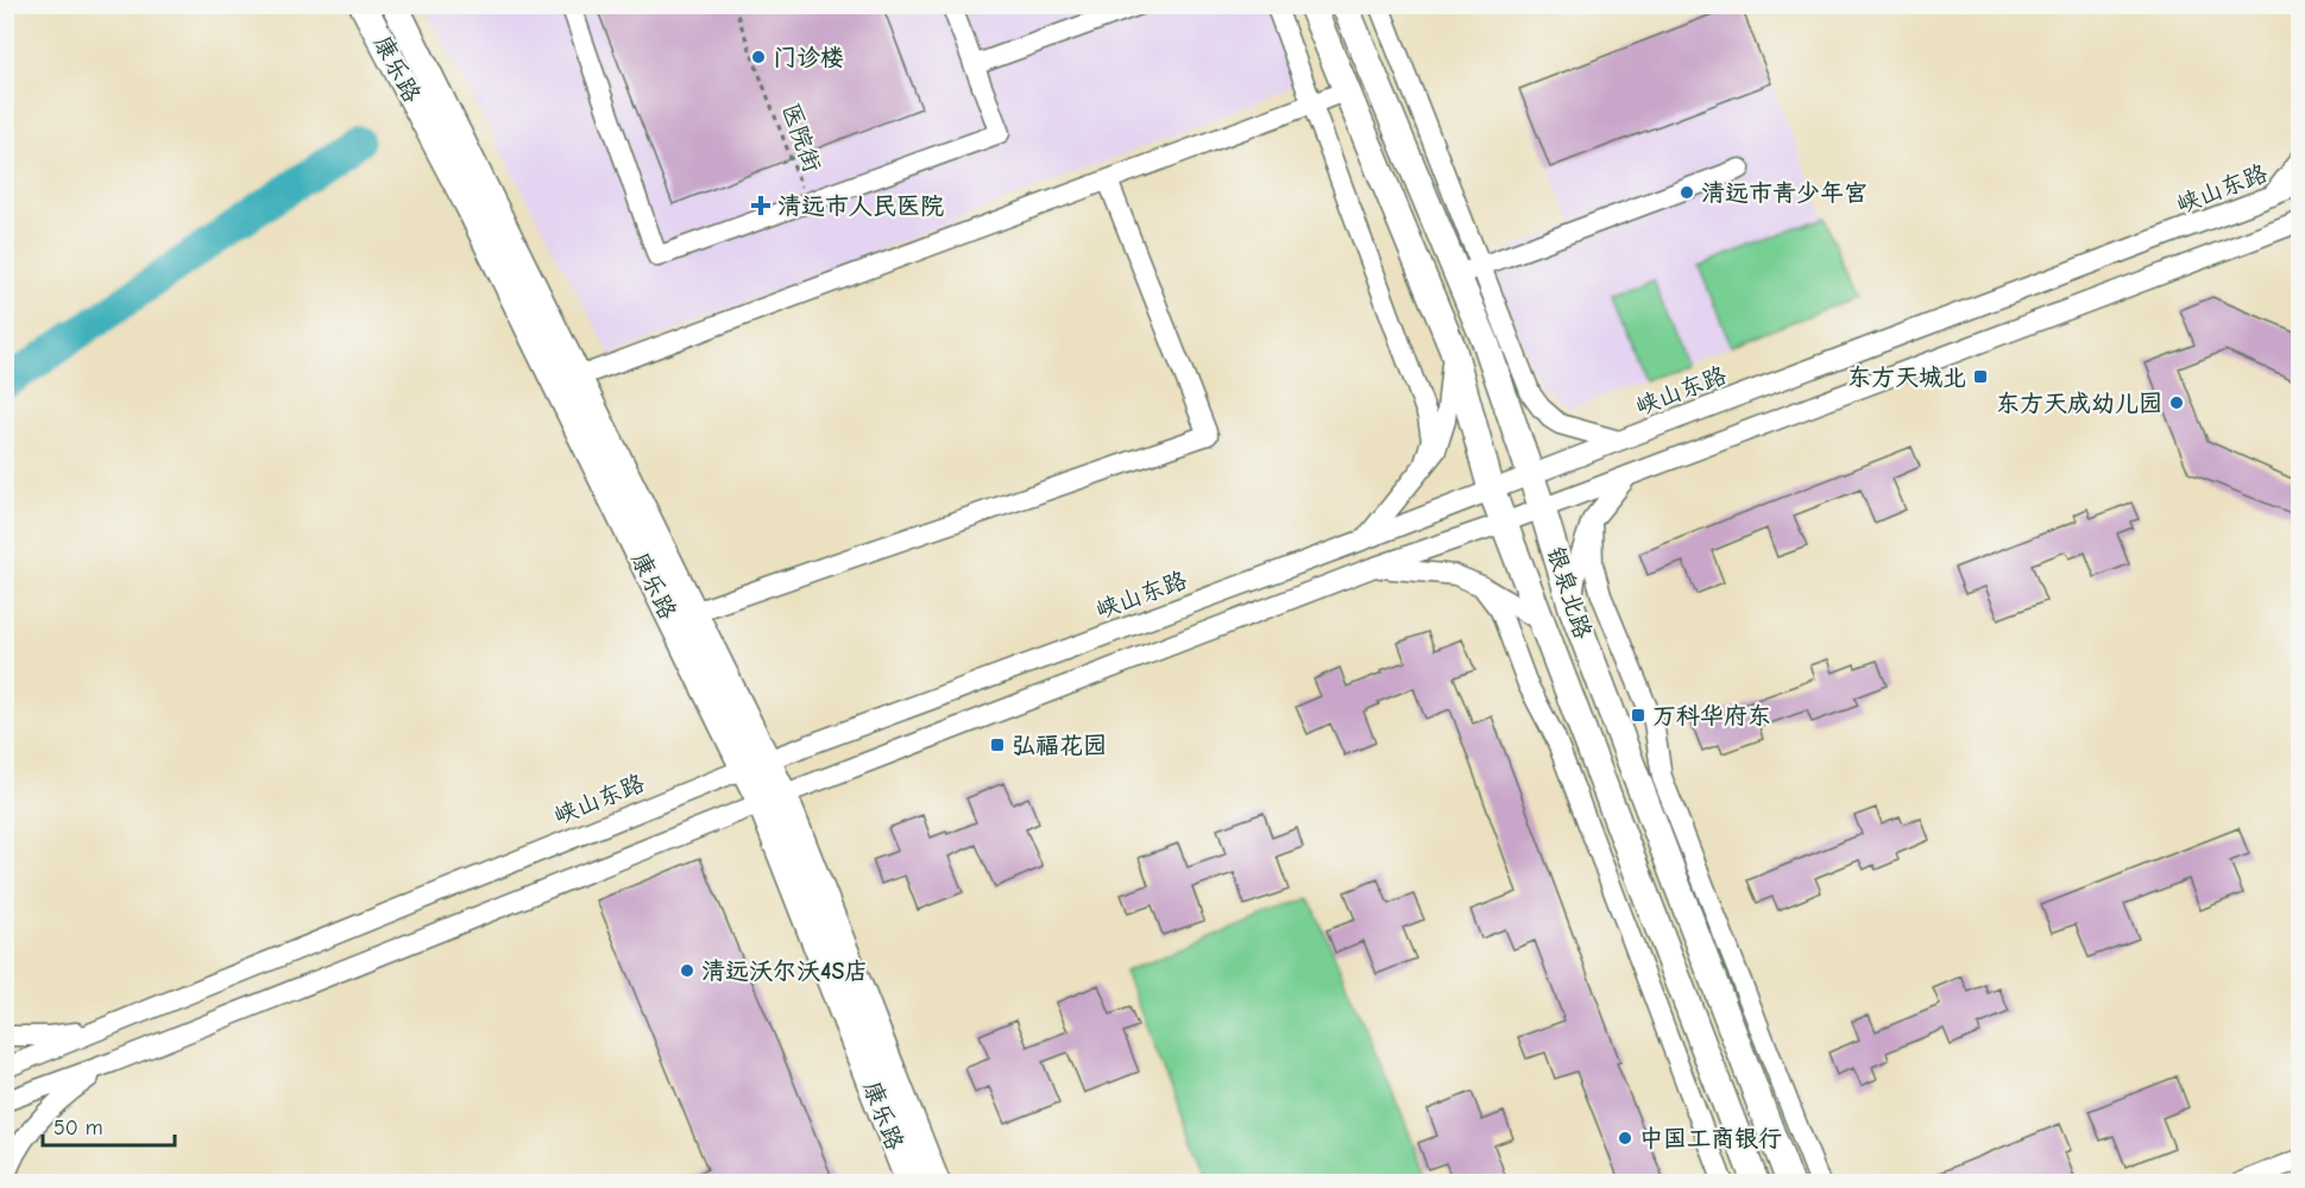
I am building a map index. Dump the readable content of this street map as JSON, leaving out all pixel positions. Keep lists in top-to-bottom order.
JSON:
{
  "streets": {
    "main road": ["康乐路", "银泉北路"],
    "street": ["峡山东路"],
    "path": ["医院街"]
  },
  "crossings": [
    ["康乐路", "峡山东路"],
    ["峡山东路", "银泉北路"]
  ],
  "places": {
    "other": [
      "门诊楼",
      "清远市青少年宫",
      "东方天成幼儿园",
      "清远沃尔沃4S店",
      "中国工商银行"
    ],
    "health": ["清远市人民医院"],
    "transit": ["东方天城北", "万科华府东", "弘福花园"]
  },
  "scale_bar": "50 m"
}
